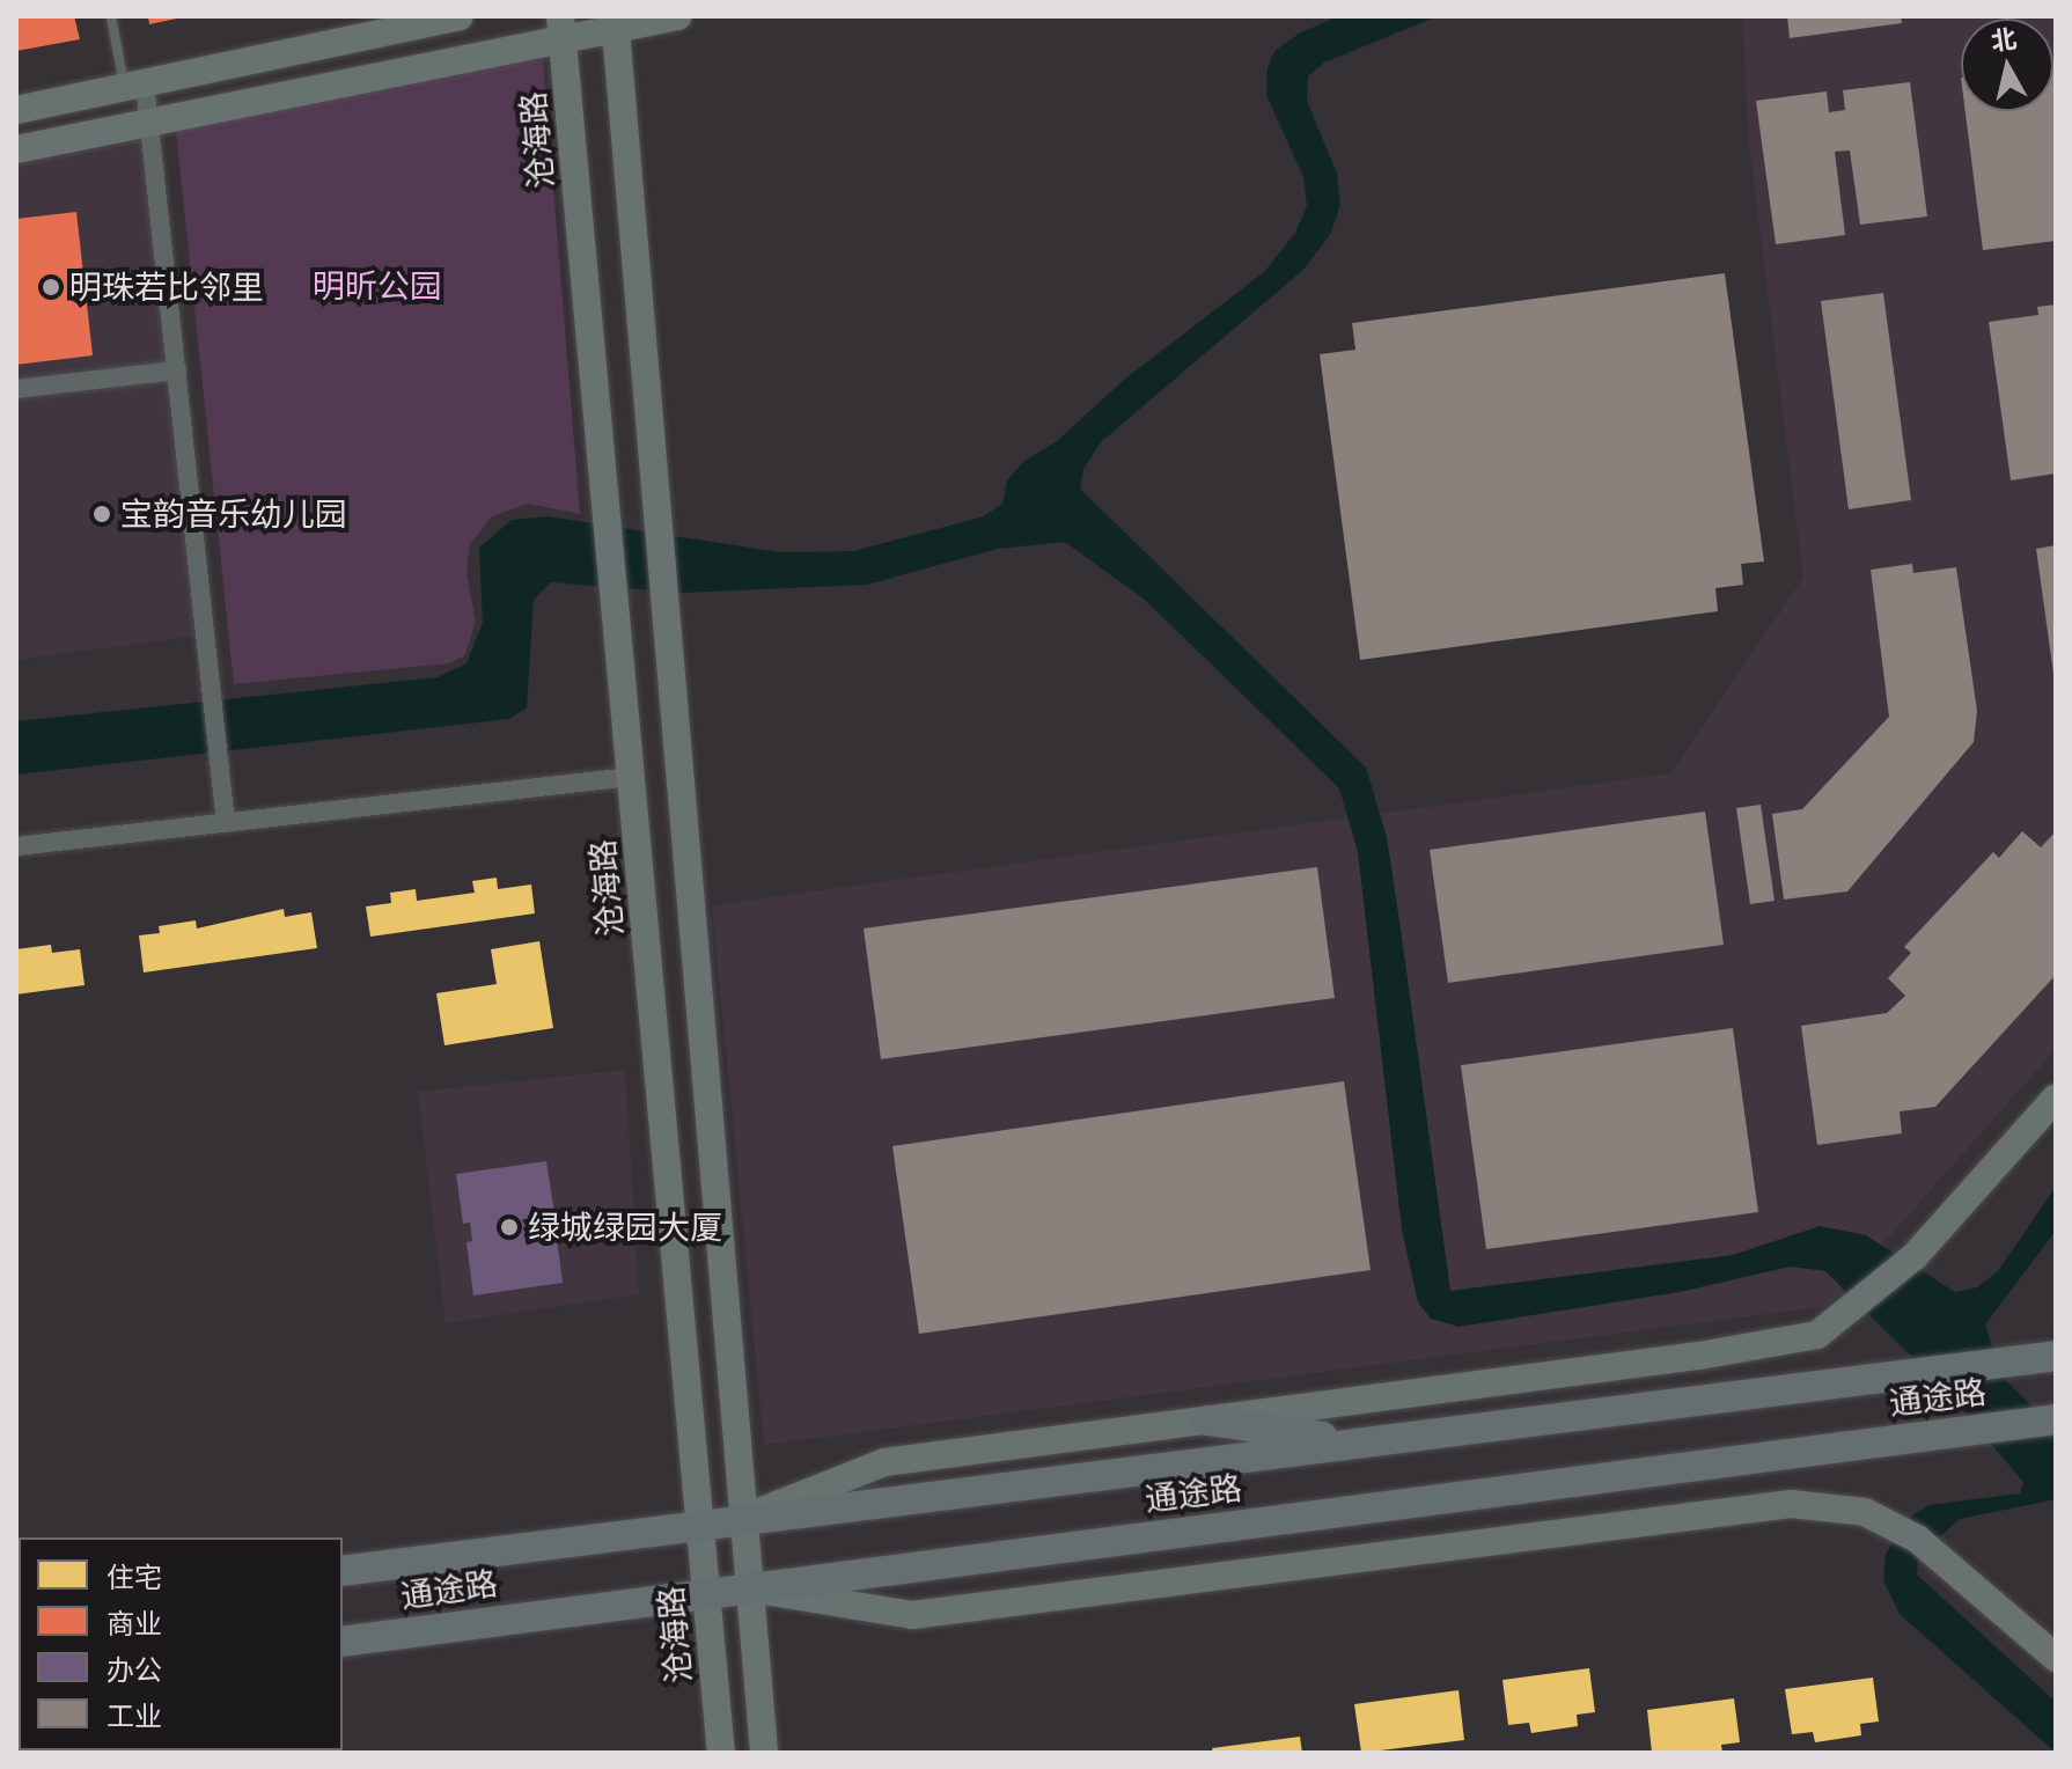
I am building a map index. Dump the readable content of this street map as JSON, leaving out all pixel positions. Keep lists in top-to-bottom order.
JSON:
{
  "streets": {
    "main road": ["沧海路", "通途路"]
  },
  "crossings": [
    ["沧海路", "通途路"]
  ],
  "parks": ["明昕公园"],
  "places": ["明珠若比邻里", "宝韵音乐幼儿园", "绿城绿园大厦"],
  "legend": [
    "住宅",
    "商业",
    "办公",
    "工业"
  ],
  "north": "top"
}
